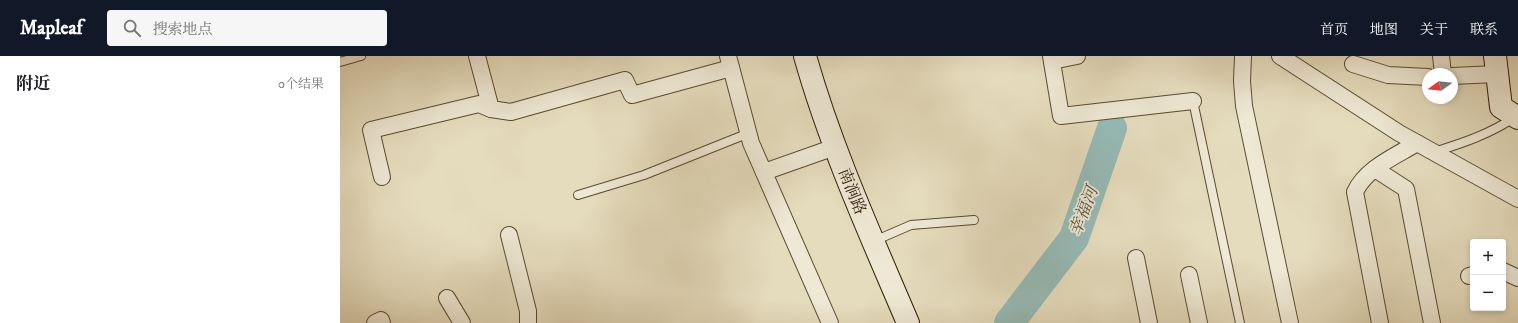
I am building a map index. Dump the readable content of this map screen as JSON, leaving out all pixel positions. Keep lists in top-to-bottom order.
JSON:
{
  "streets": {
    "main road": ["南涧路"]
  },
  "water": ["幸福河"],
  "north": "left",
  "page": {
    "header": "Mapleaf",
    "search": "搜索地点",
    "nav": [
      "首页",
      "地图",
      "关于",
      "联系"
    ],
    "heading": ["附近", "0个结果"],
    "map_buttons": ["+", "−"]
  }
}
